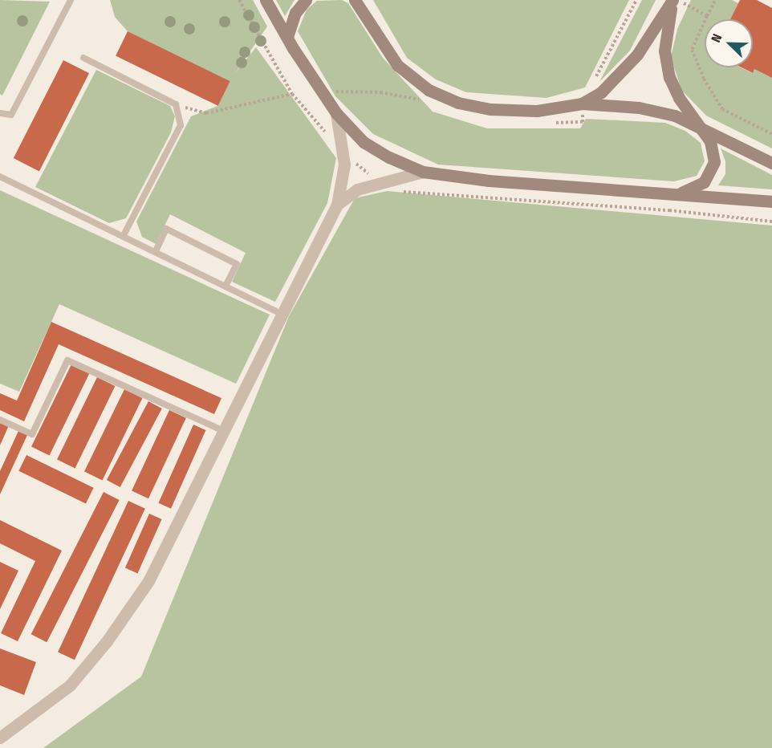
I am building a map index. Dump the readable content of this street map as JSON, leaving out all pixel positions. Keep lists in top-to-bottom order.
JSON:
{
  "north": "top left"
}
